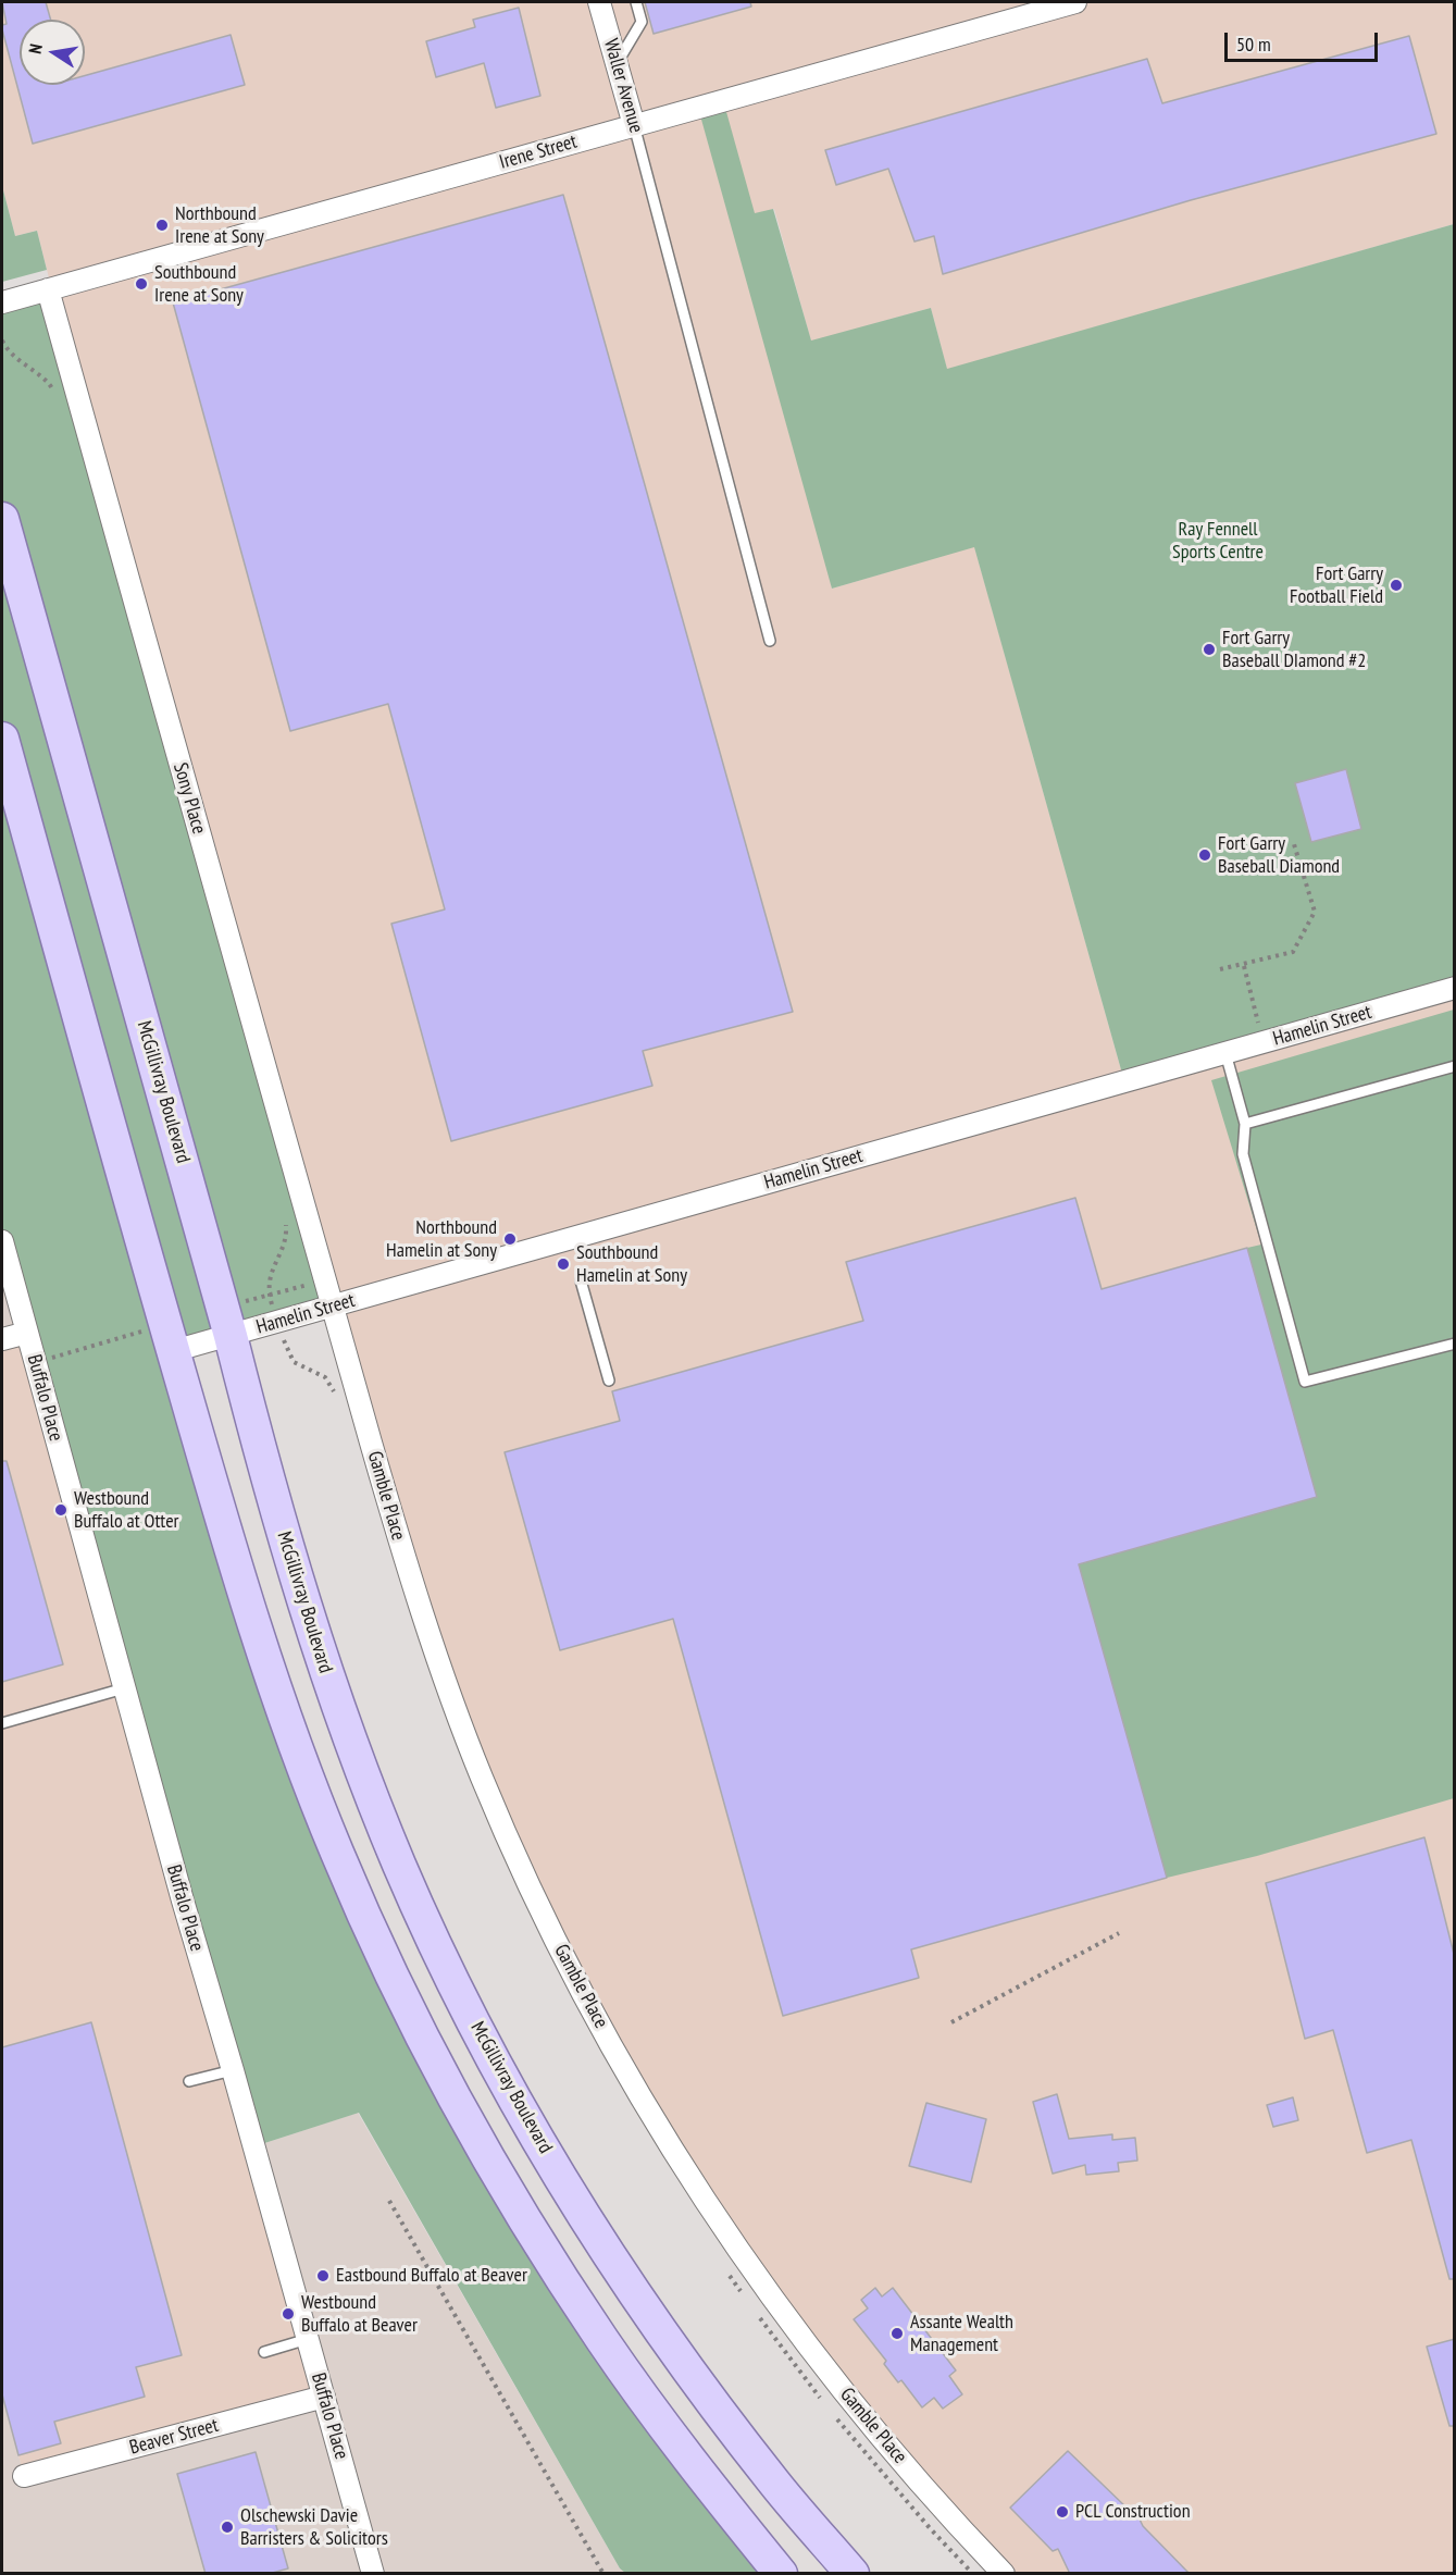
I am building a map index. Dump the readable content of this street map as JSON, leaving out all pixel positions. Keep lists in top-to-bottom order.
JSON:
{
  "streets": {
    "main road": ["McGillivray Boulevard"],
    "street": [
      "Waller Avenue",
      "Irene Street",
      "Sony Place",
      "Hamelin Street",
      "Buffalo Place",
      "Gamble Place",
      "Beaver Street"
    ]
  },
  "crossings": [
    ["Waller Avenue", "Irene Street"],
    ["Irene Street", "Sony Place"],
    ["Sony Place", "Hamelin Street"],
    ["Sony Place", "Gamble Place"],
    ["Hamelin Street", "McGillivray Boulevard"],
    ["Hamelin Street", "Gamble Place"],
    ["Buffalo Place", "Beaver Street"]
  ],
  "parks": ["Ray Fennell Sports Centre"],
  "places": [
    "Northbound Irene at Sony",
    "Southbound Irene at Sony",
    "Fort Garry Football Field",
    "Fort Garry Baseball DIamond #2",
    "Fort Garry Baseball Diamond",
    "Northbound Hamelin at Sony",
    "Southbound Hamelin at Sony",
    "Westbound Buffalo at Otter",
    "Eastbound Buffalo at Beaver",
    "Westbound Buffalo at Beaver",
    "Assante Wealth Management",
    "PCL Construction",
    "Olschewski Davie Barristers & Solicitors"
  ],
  "scale_bar": "50 m",
  "north": "left"
}
